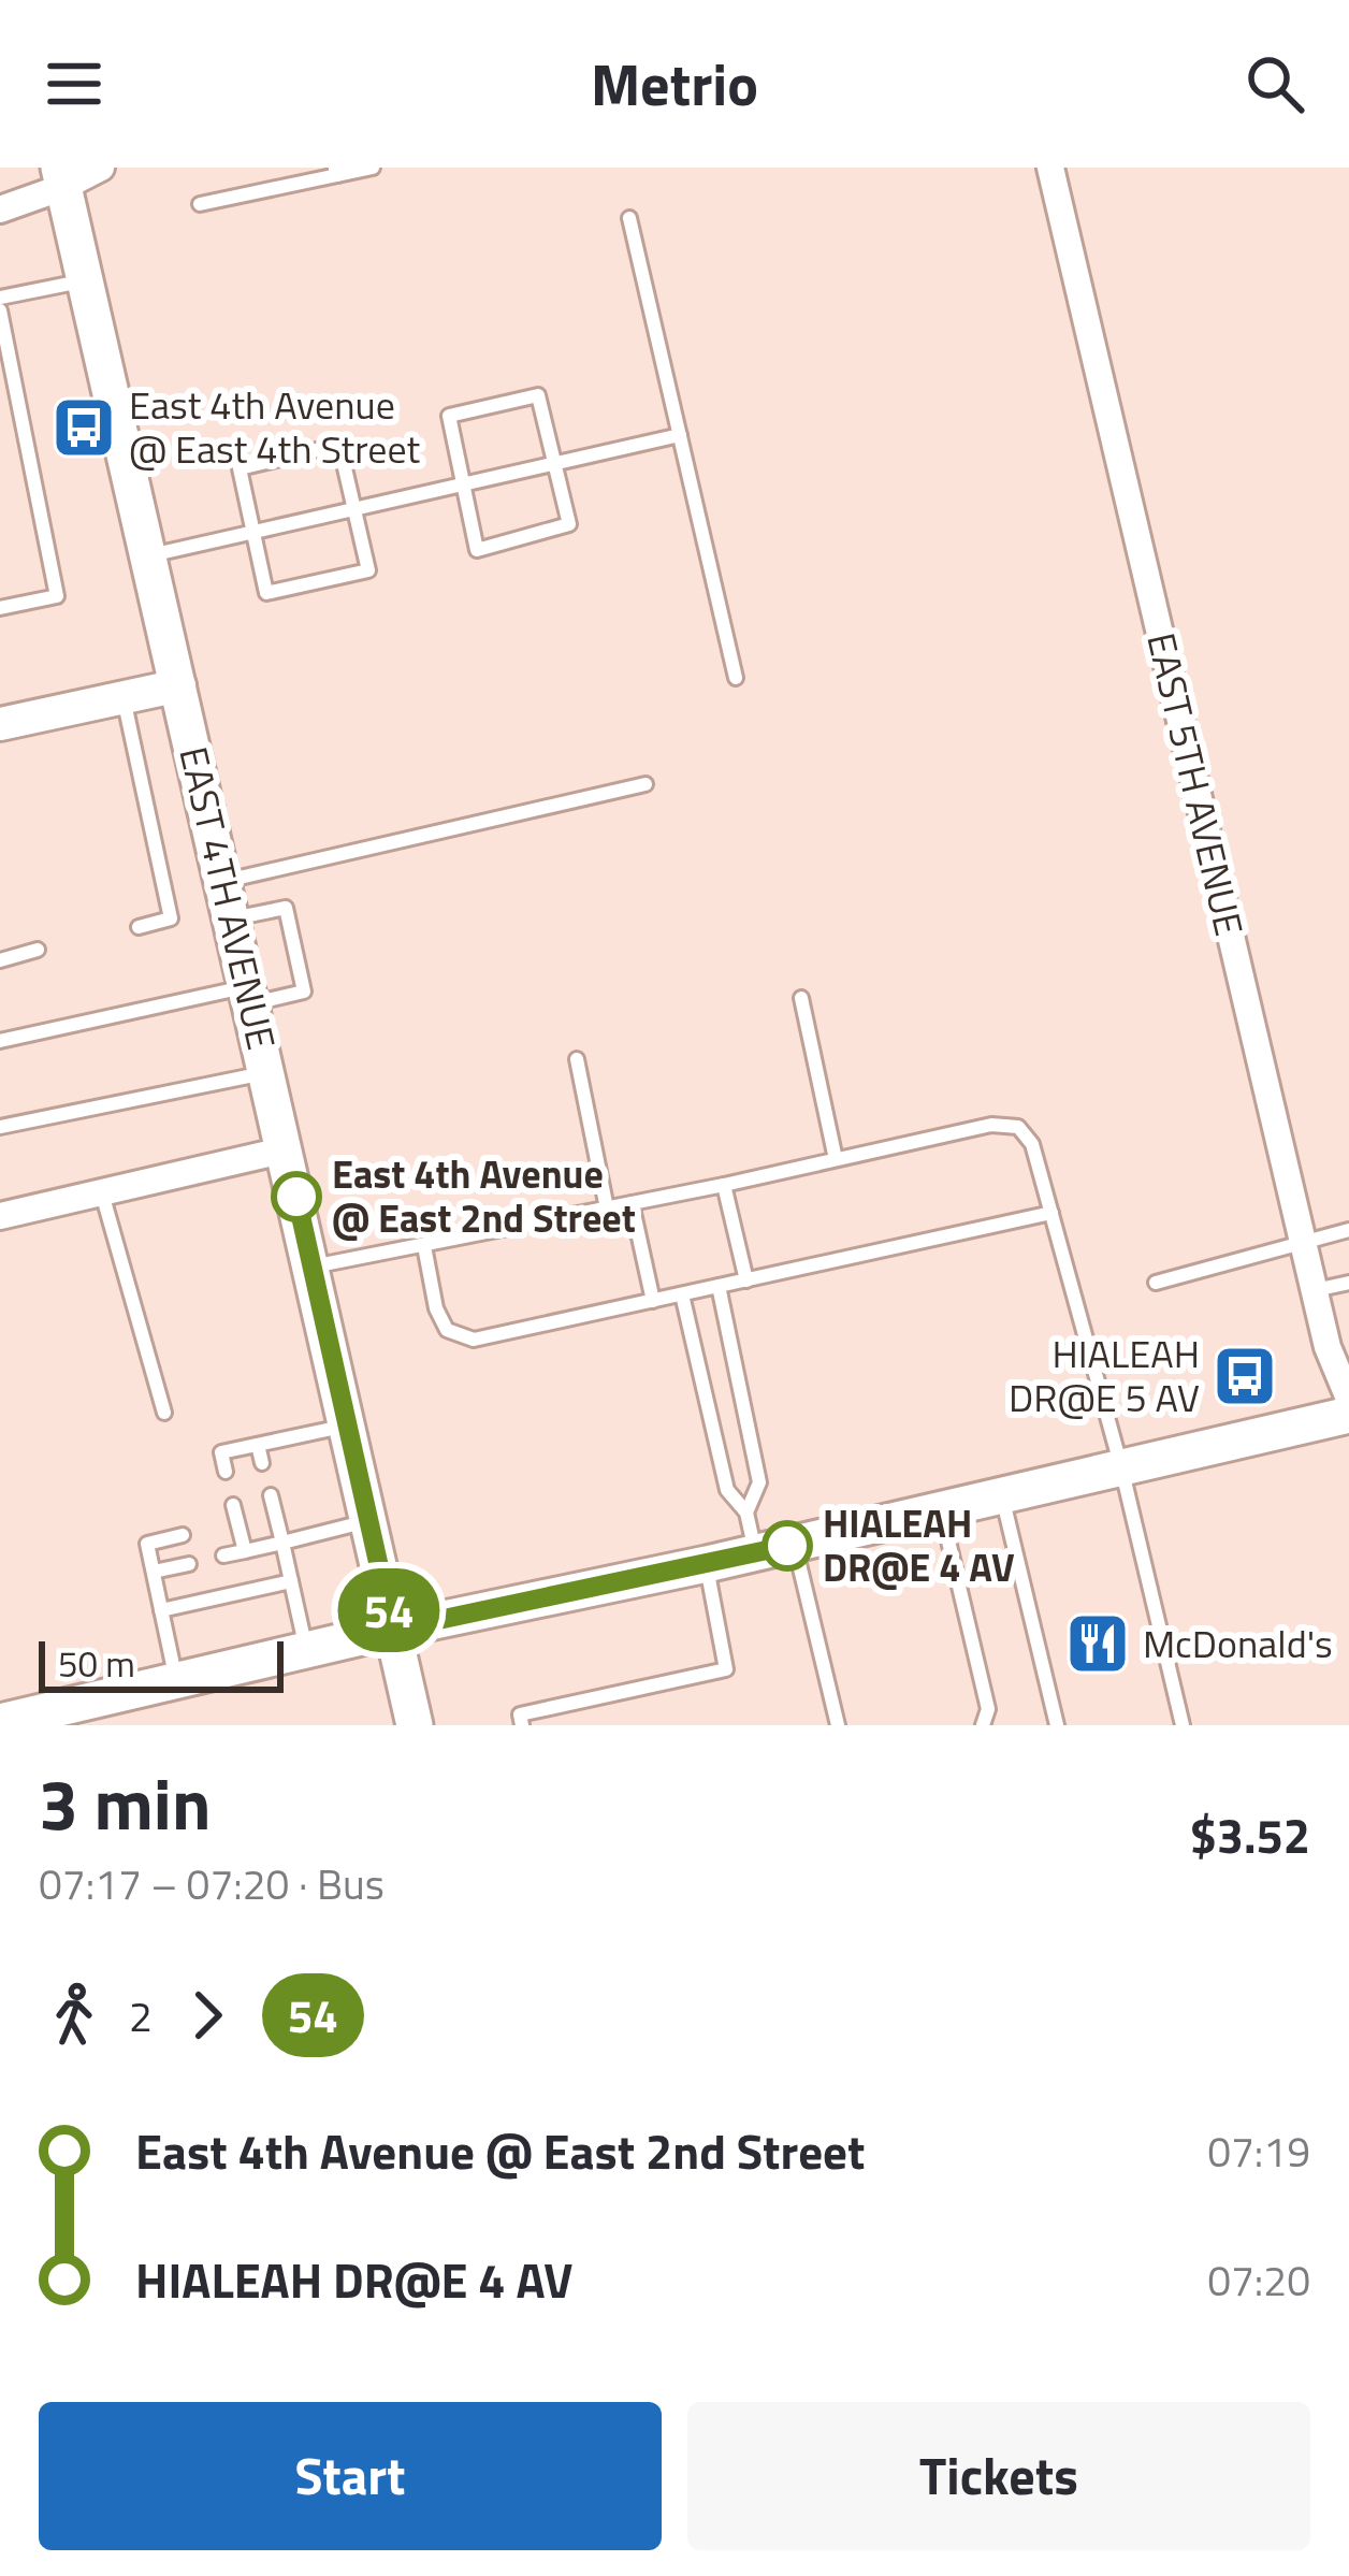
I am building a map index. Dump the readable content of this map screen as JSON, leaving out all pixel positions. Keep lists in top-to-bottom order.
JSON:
{
  "streets": {
    "main road": ["EAST 4TH AVENUE"],
    "street": ["EAST 5TH AVENUE"]
  },
  "places": {
    "bus stop": ["East 4th Avenue @ East 4th Street", "HIALEAH DR@E 5 AV"],
    "other": ["East 4th Avenue @ East 2nd Street", "HIALEAH DR@E 4 AV"],
    "restaurant": ["McDonald's"]
  },
  "lines": ["bus line 54"],
  "scale_bar": "50 m",
  "page": {
    "header": "Metrio",
    "on_map": "54",
    "scale": "50 m",
    "heading": ["3 min", "07:17 – 07:20 · Bus", "$3.52"],
    "legs": ["2", "54"],
    "list": [
      {
        "name": "East 4th Avenue @ East 2nd Street",
        "value": "07:19"
      },
      {
        "name": "HIALEAH DR@E 4 AV",
        "value": "07:20"
      }
    ],
    "buttons": ["Start", "Tickets"]
  }
}
